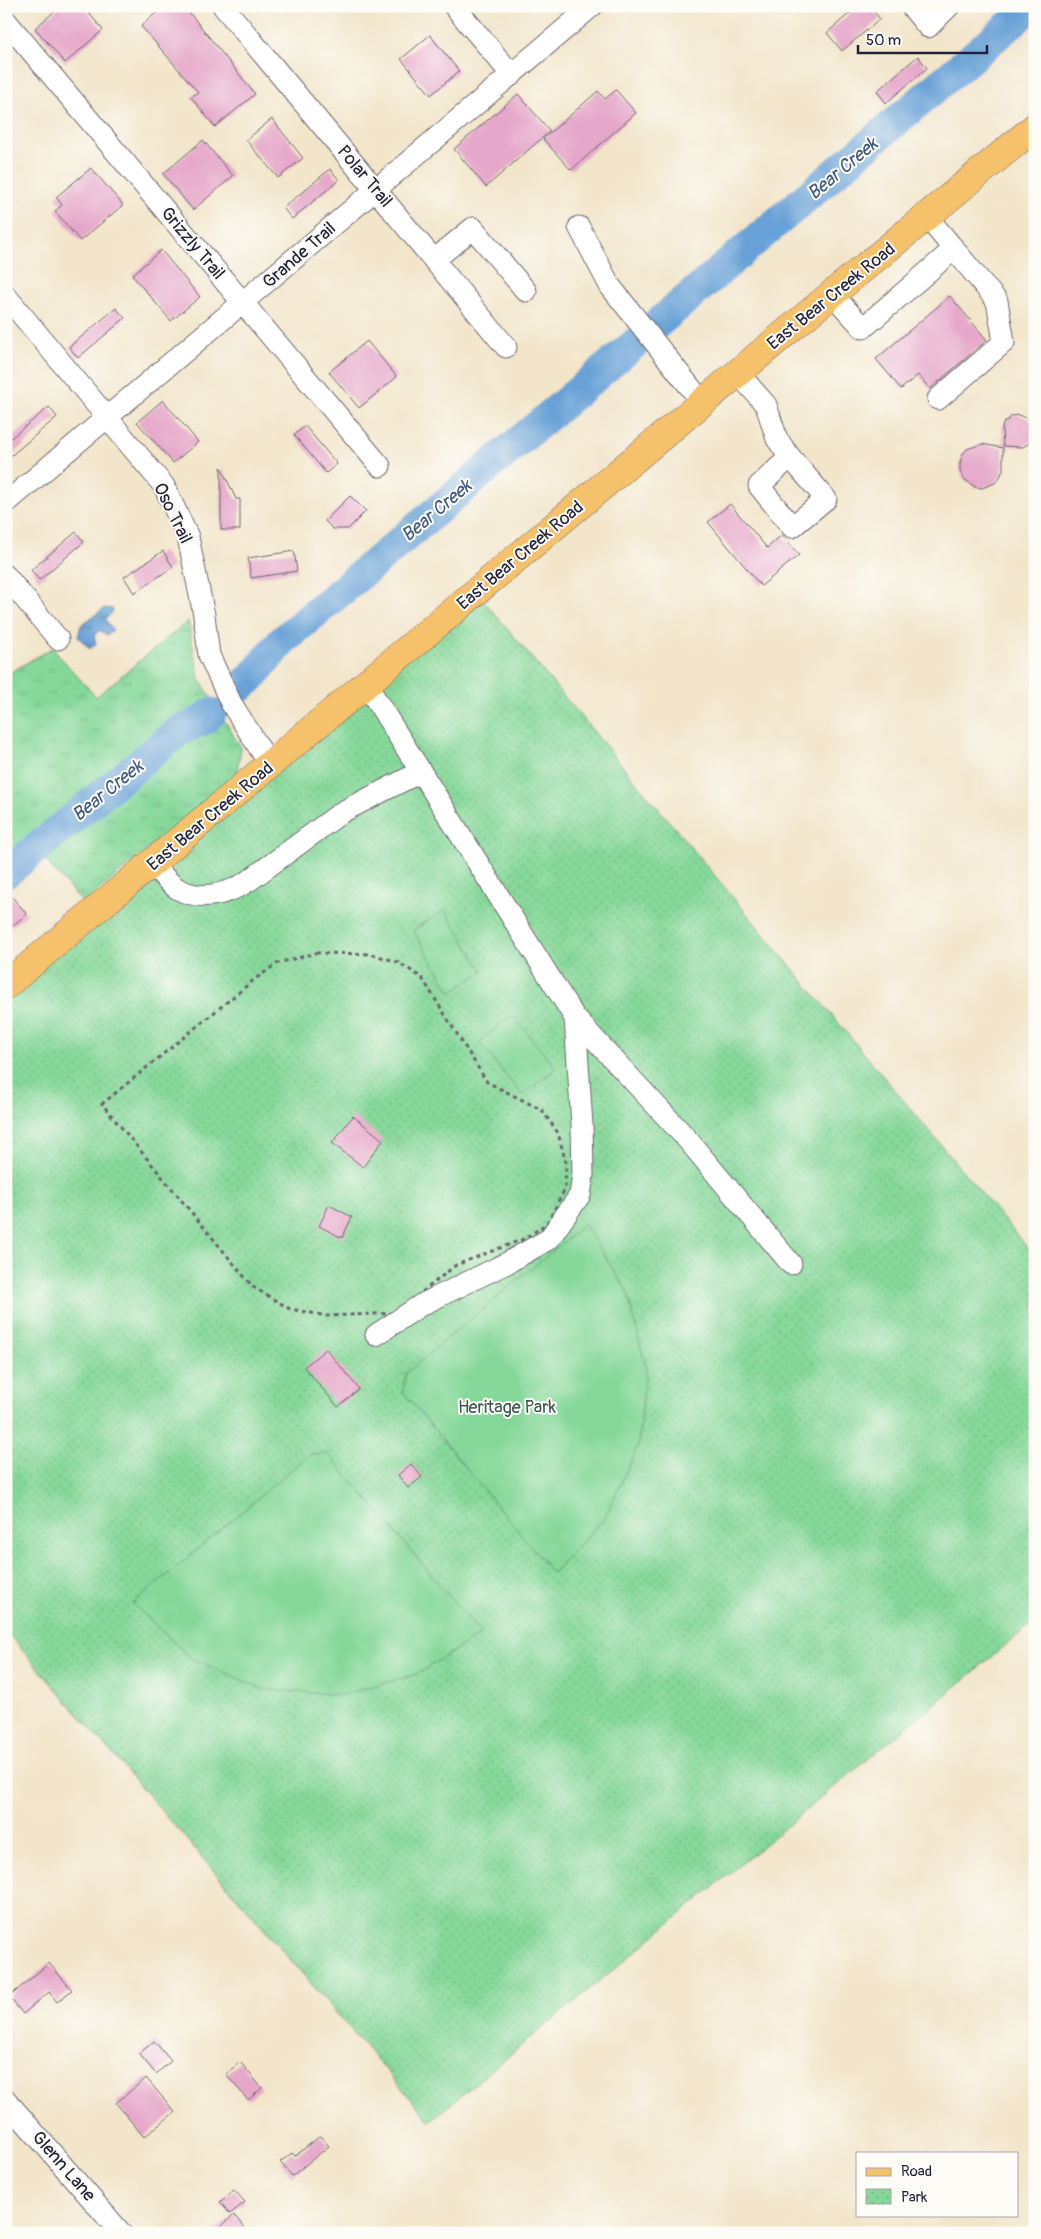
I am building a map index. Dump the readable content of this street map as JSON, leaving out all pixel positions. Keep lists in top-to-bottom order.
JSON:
{
  "streets": {
    "main road": ["East Bear Creek Road"],
    "street": [
      "Polar Trail",
      "Grizzly Trail",
      "Grande Trail",
      "Oso Trail",
      "Glenn Lane"
    ]
  },
  "crossings": [
    ["Polar Trail", "Grande Trail"],
    ["Grizzly Trail", "Grande Trail"],
    ["Grande Trail", "Oso Trail"],
    ["East Bear Creek Road", "Oso Trail"]
  ],
  "water": ["Bear Creek"],
  "parks": ["Heritage Park"],
  "legend": ["Road", "Park"],
  "scale_bar": "50 m"
}
